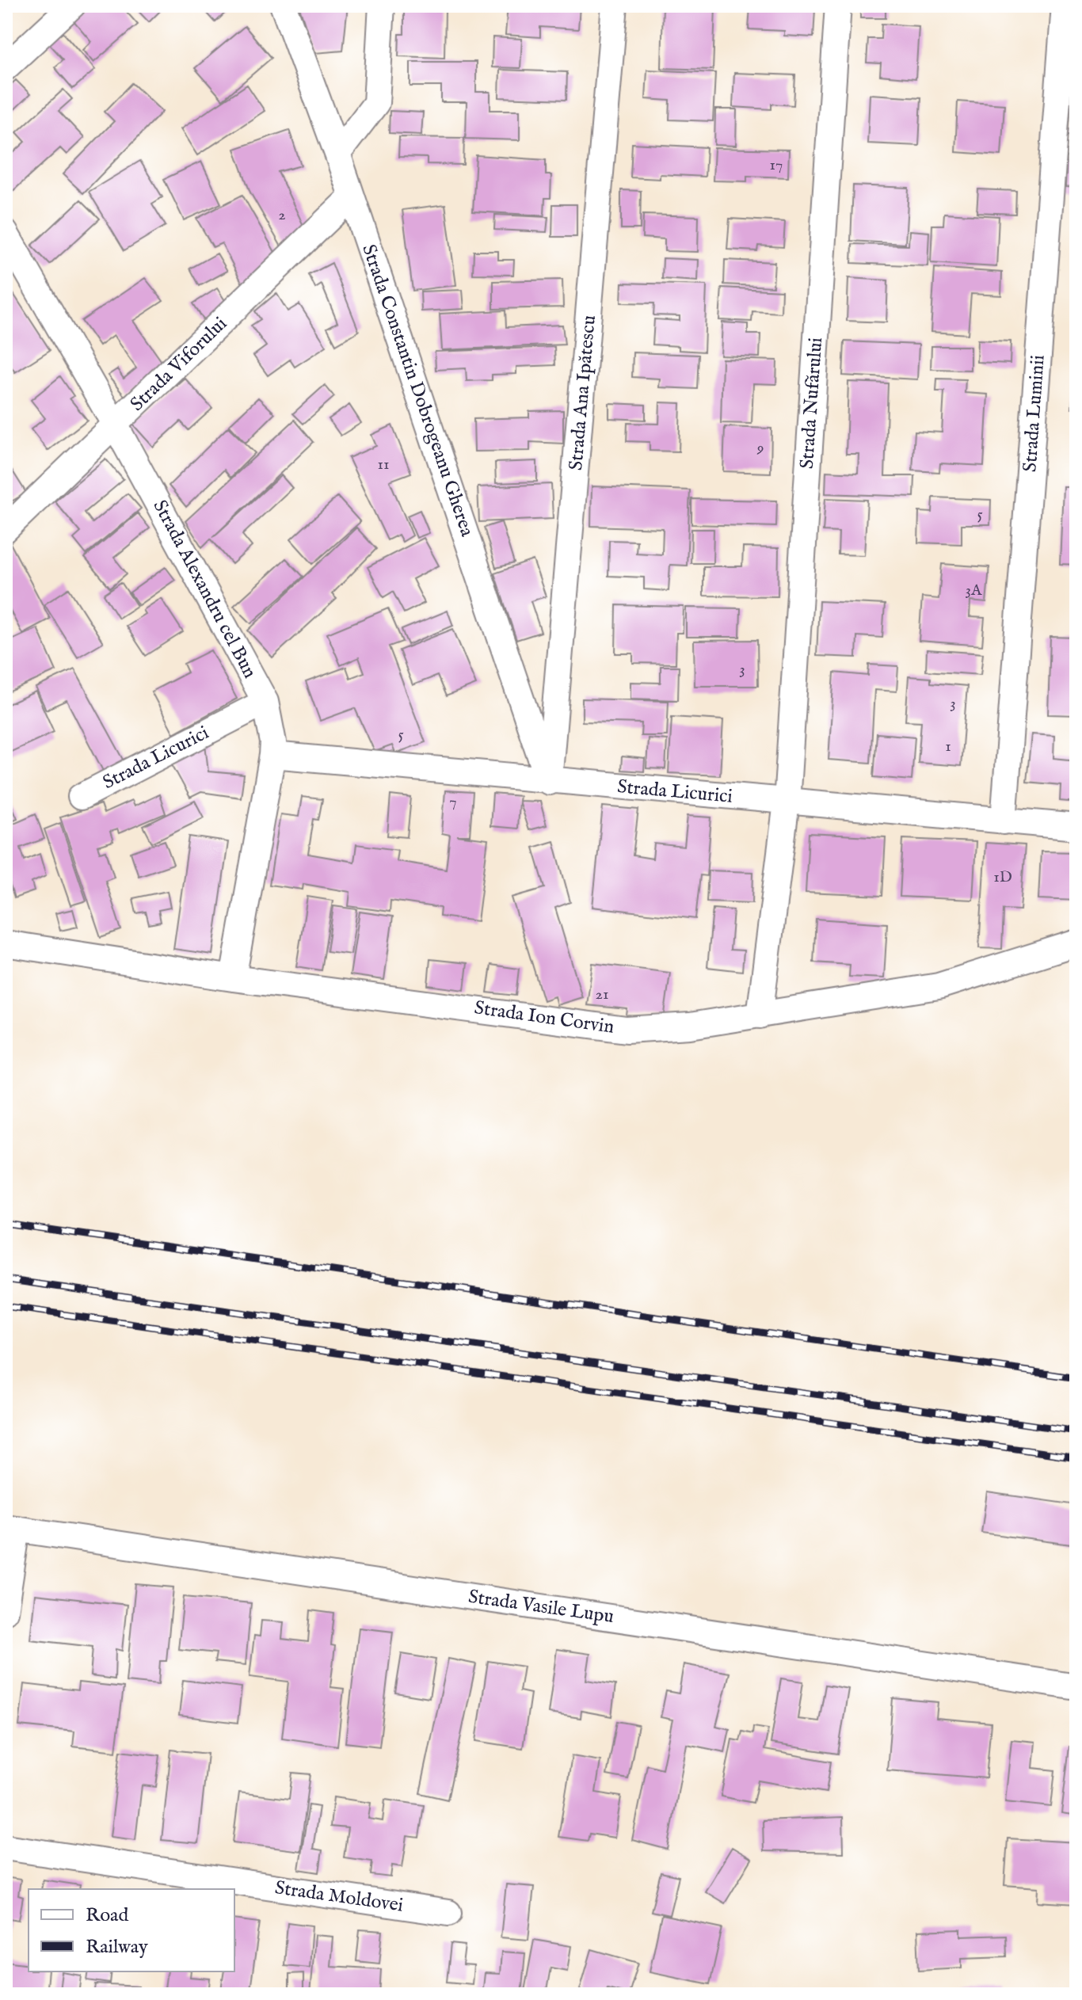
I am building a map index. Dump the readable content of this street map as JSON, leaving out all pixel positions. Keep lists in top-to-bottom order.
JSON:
{
  "streets": {
    "street": [
      "Strada Viforului",
      "Strada Constantin Dobrogeanu Gherea",
      "Strada Ana Ipătescu",
      "Strada Nufărului",
      "Strada Luminii",
      "Strada Alexandru cel Bun",
      "Strada Licurici",
      "Strada Ion Corvin",
      "Strada Vasile Lupu",
      "Strada Moldovei"
    ]
  },
  "crossings": [
    ["Strada Viforului", "Strada Constantin Dobrogeanu Gherea"],
    ["Strada Viforului", "Strada Alexandru cel Bun"],
    ["Strada Constantin Dobrogeanu Gherea", "Strada Ana Ipătescu"],
    ["Strada Constantin Dobrogeanu Gherea", "Strada Licurici"],
    ["Strada Ana Ipătescu", "Strada Licurici"],
    ["Strada Nufărului", "Strada Licurici"],
    ["Strada Nufărului", "Strada Ion Corvin"],
    ["Strada Luminii", "Strada Licurici"],
    ["Strada Alexandru cel Bun", "Strada Licurici"],
    ["Strada Alexandru cel Bun", "Strada Ion Corvin"]
  ],
  "house_numbers": [
    "17",
    "2",
    "9",
    "11",
    "5",
    "3A",
    "3",
    "3",
    "5",
    "1",
    "7",
    "1D",
    "21"
  ],
  "legend": ["Road", "Railway"]
}
